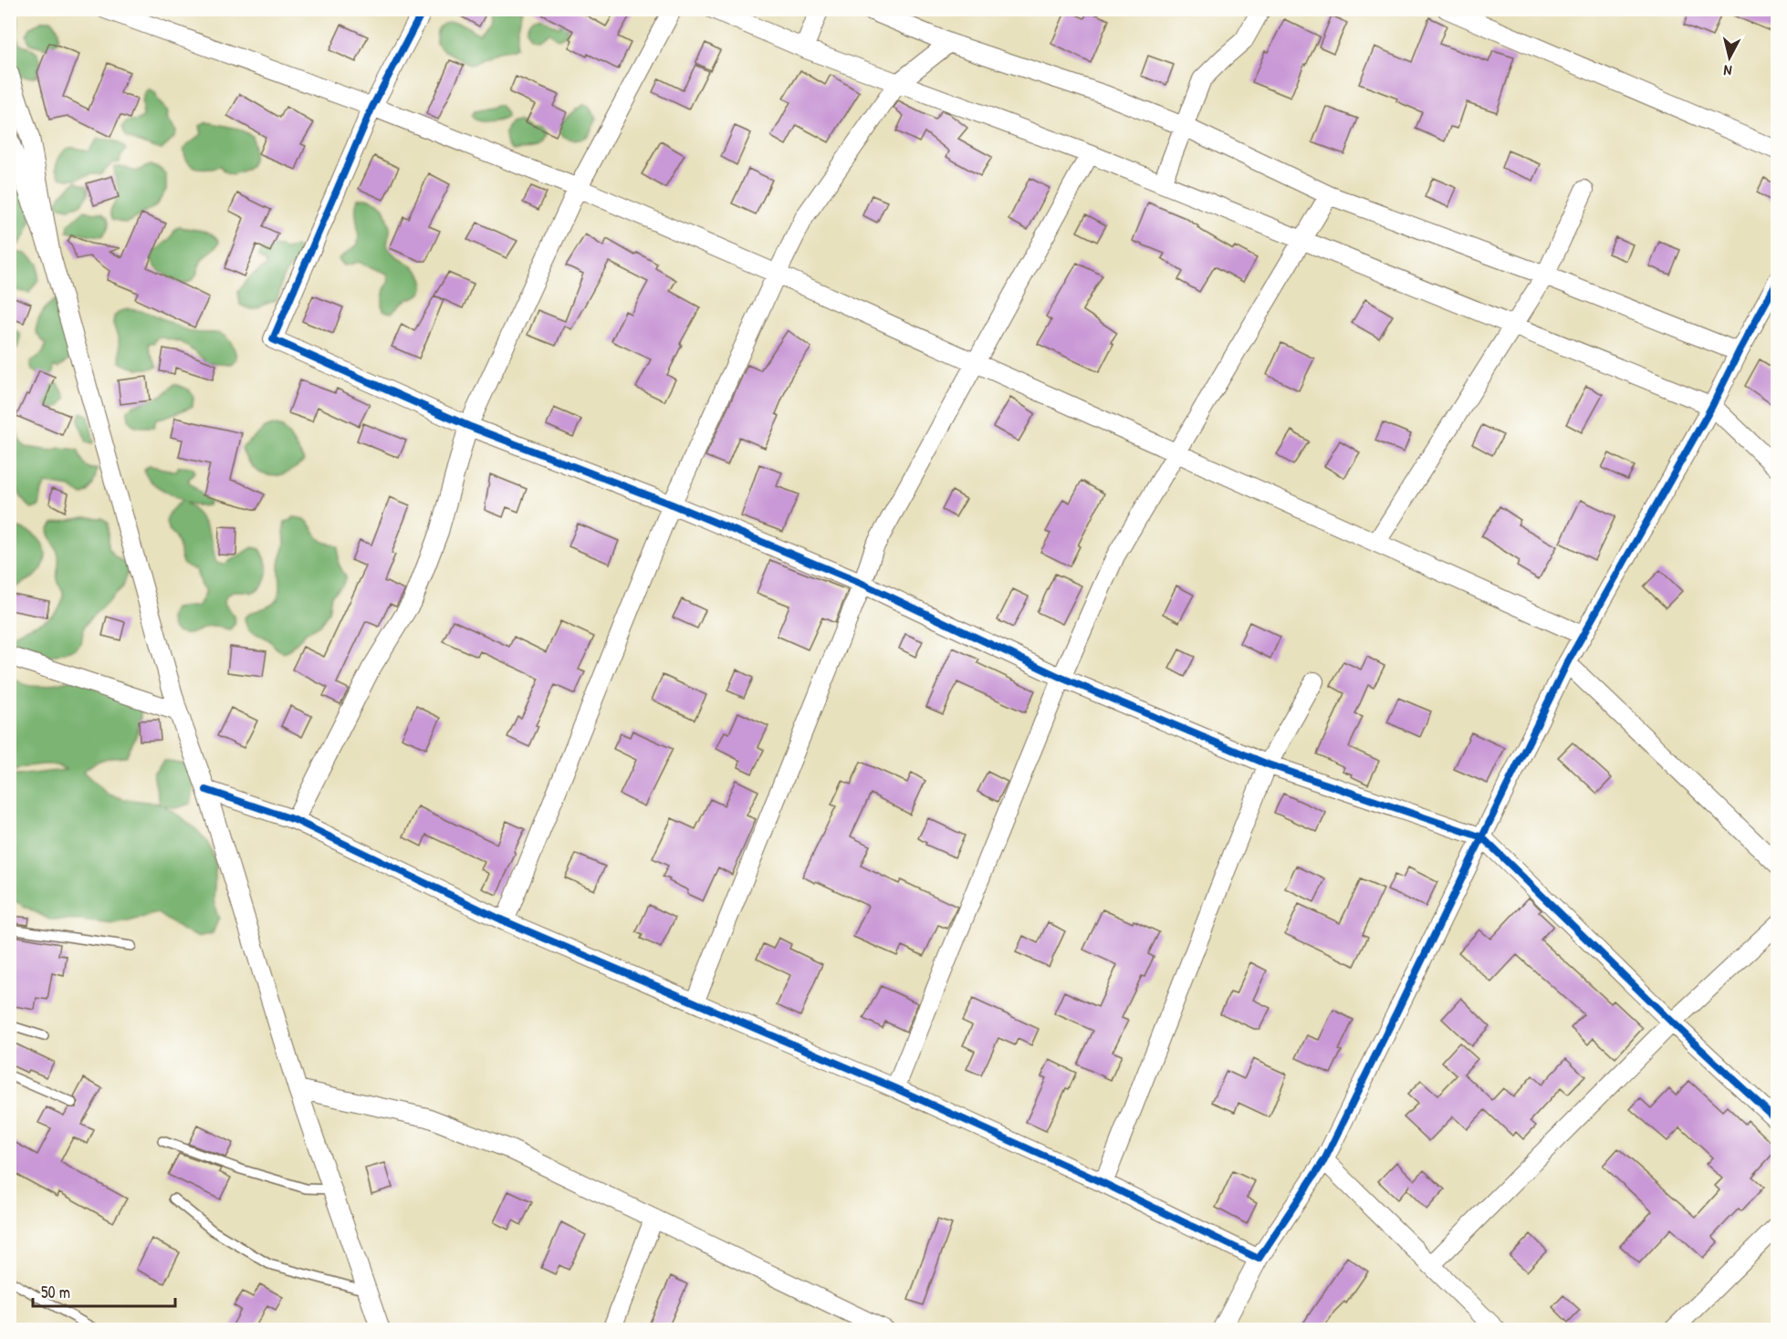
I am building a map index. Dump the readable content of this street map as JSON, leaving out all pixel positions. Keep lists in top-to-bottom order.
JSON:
{
  "scale_bar": "50 m",
  "north": "bottom"
}
